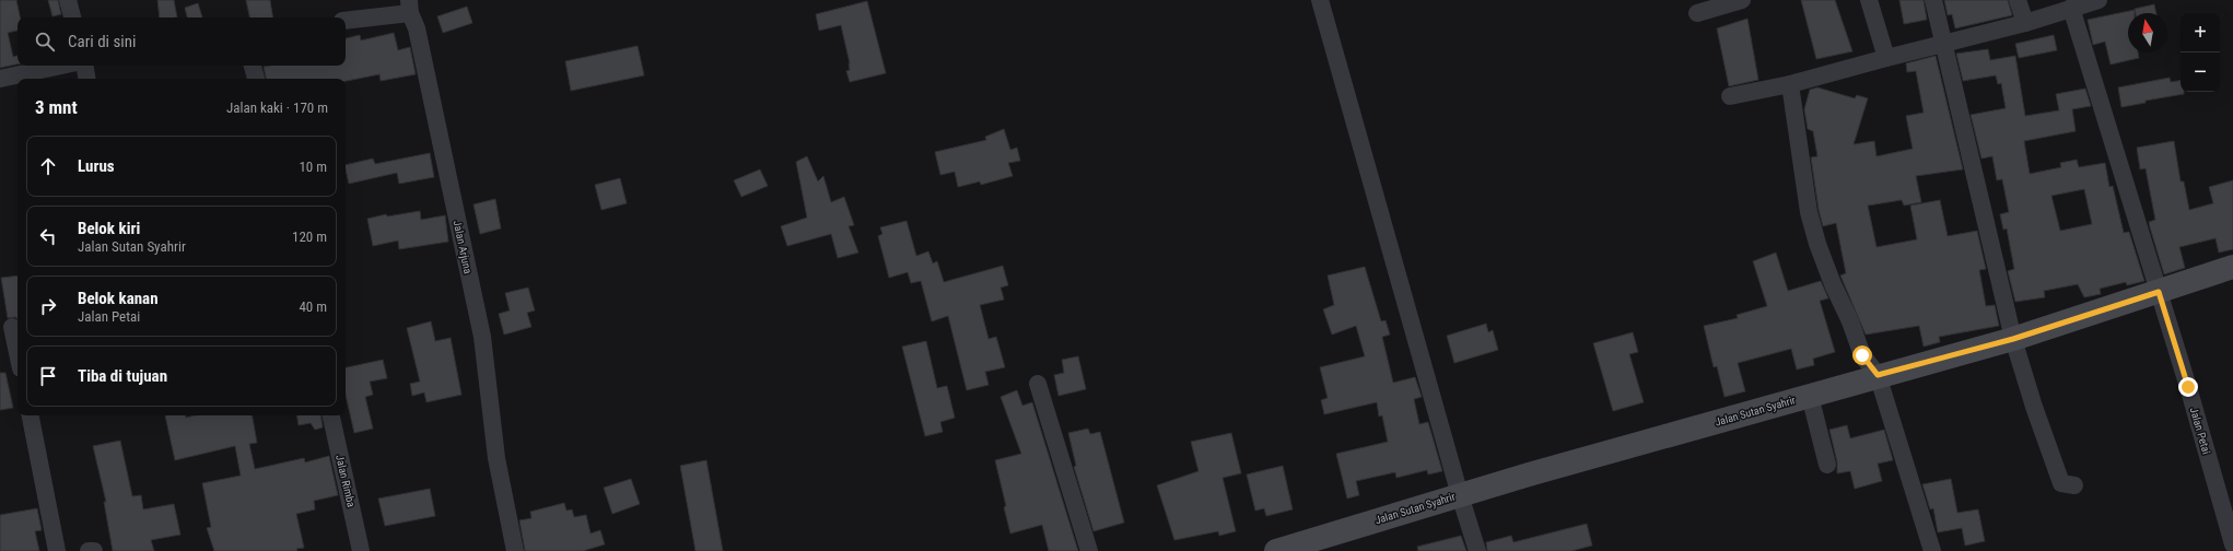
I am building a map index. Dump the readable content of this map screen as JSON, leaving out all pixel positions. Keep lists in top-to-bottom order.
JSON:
{
  "streets": {
    "street": [
      "Jalan Arjuna",
      "Jalan Sutan Syahrir",
      "Jalan Petai",
      "Jalan Rimba"
    ]
  },
  "crossings": [
    ["Jalan Sutan Syahrir", "Jalan Petai"]
  ],
  "north": "top",
  "page": {
    "map_buttons": ["+", "−"],
    "search": "Cari di sini",
    "heading": ["3 mnt", "Jalan kaki · 170 m"],
    "list": [
      ["Lurus", "10 m"],
      ["Belok kiri", "Jalan Sutan Syahrir", "120 m"],
      ["Belok kanan", "Jalan Petai", "40 m"],
      "Tiba di tujuan"
    ]
  }
}
